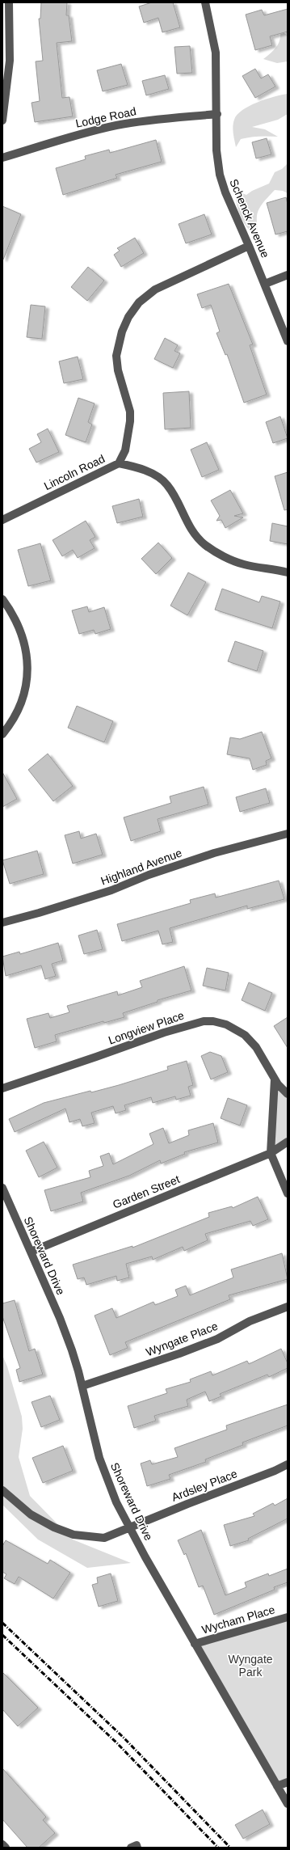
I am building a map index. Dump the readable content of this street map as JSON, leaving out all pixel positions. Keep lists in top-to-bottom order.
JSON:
{
  "streets": {
    "street": [
      "Lodge Road",
      "Schenck Avenue",
      "Lincoln Road",
      "Highland Avenue",
      "Longview Place",
      "Garden Street",
      "Shoreward Drive",
      "Wyngate Place",
      "Ardsley Place",
      "Wycham Place"
    ]
  },
  "crossings": [
    ["Lodge Road", "Schenck Avenue"],
    ["Schenck Avenue", "Lincoln Road"],
    ["Garden Street", "Shoreward Drive"],
    ["Shoreward Drive", "Wyngate Place"],
    ["Shoreward Drive", "Ardsley Place"],
    ["Shoreward Drive", "Wycham Place"]
  ],
  "parks": ["Wyngate Park"]
}
